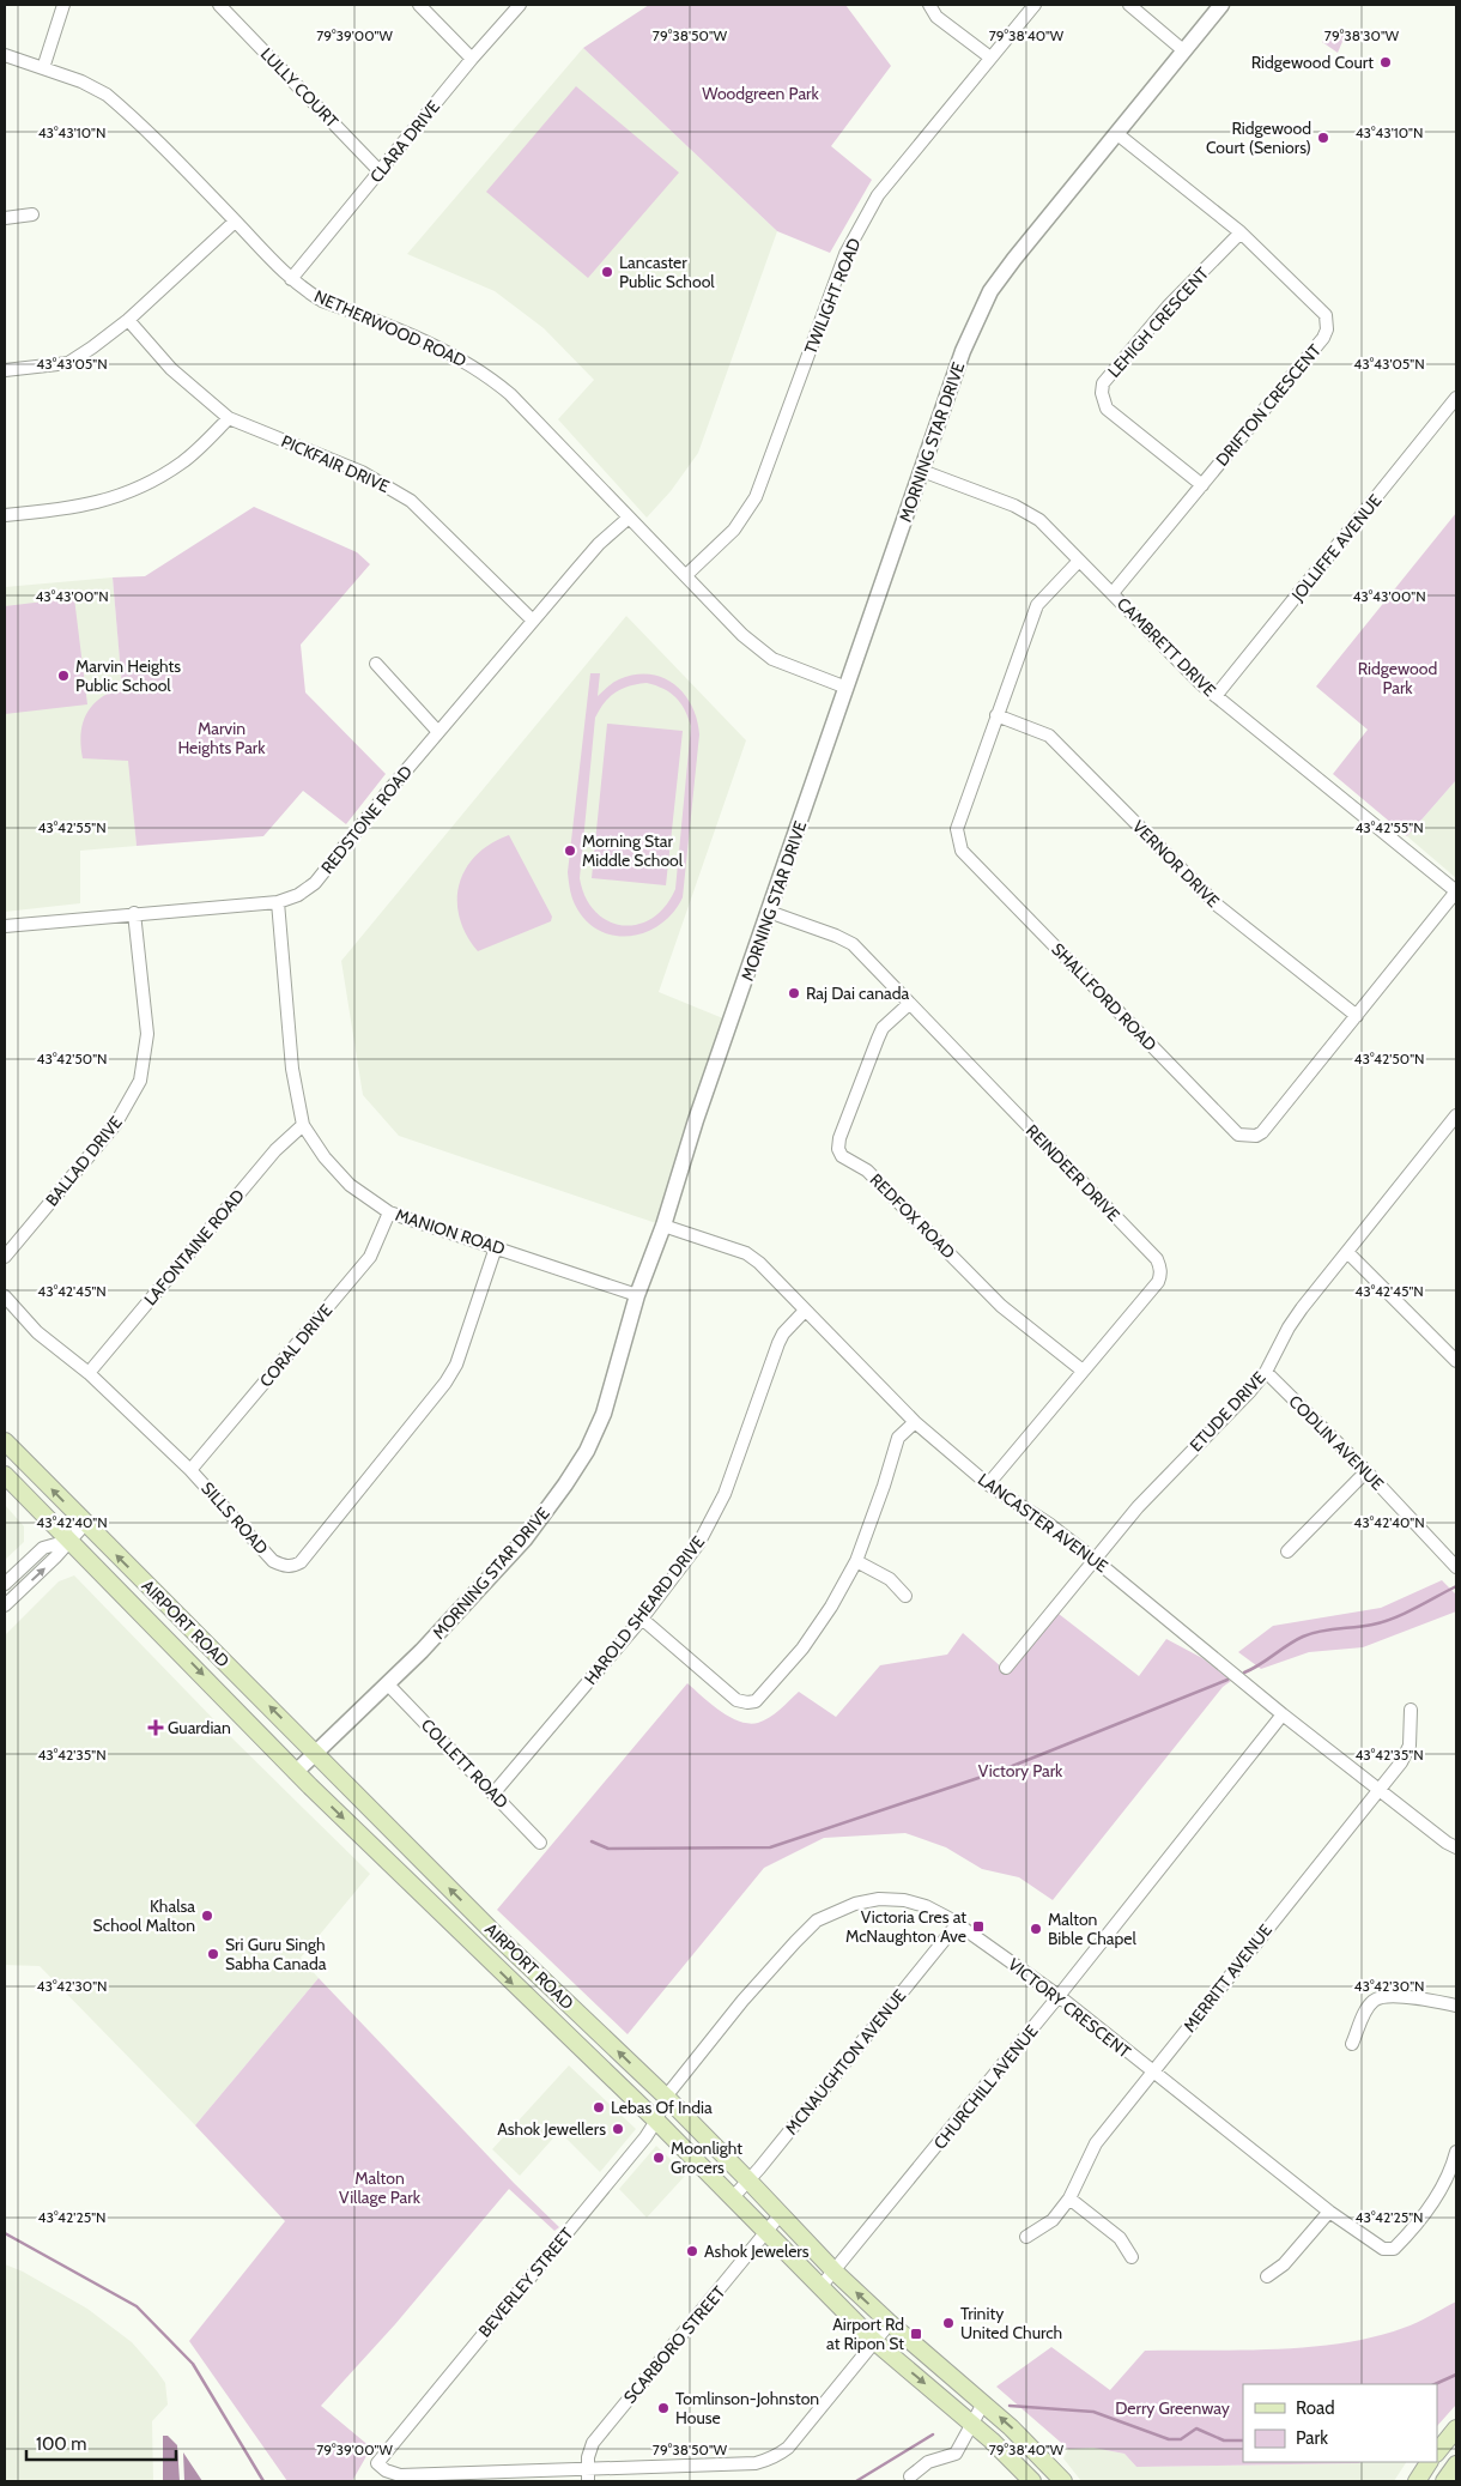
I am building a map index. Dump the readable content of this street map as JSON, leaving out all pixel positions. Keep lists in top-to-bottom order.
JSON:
{
  "streets": {
    "main road": ["AIRPORT ROAD"],
    "street": [
      "LULLY COURT",
      "CLARA DRIVE",
      "TWILIGHT ROAD",
      "LEHIGH CRESCENT",
      "NETHERWOOD ROAD",
      "DRIFTON CRESCENT",
      "MORNING STAR DRIVE",
      "PICKFAIR DRIVE",
      "JOLLIFFE AVENUE",
      "CAMBRETT DRIVE",
      "REDSTONE ROAD",
      "VERNOR DRIVE",
      "SHALLFORD ROAD",
      "BALLAD DRIVE",
      "REINDEER DRIVE",
      "REDFOX ROAD",
      "MANION ROAD",
      "LAFONTAINE ROAD",
      "CORAL DRIVE",
      "ETUDE DRIVE",
      "CODLIN AVENUE",
      "SILLS ROAD",
      "LANCASTER AVENUE",
      "HAROLD SHEARD DRIVE",
      "COLLETT ROAD",
      "MERRITT AVENUE",
      "VICTORY CRESCENT",
      "MCNAUGHTON AVENUE",
      "CHURCHILL AVENUE",
      "BEVERLEY STREET",
      "SCARBORO STREET"
    ]
  },
  "crossings": [
    ["LULLY COURT", "CLARA DRIVE"],
    ["CLARA DRIVE", "NETHERWOOD ROAD"],
    ["TWILIGHT ROAD", "NETHERWOOD ROAD"],
    ["LEHIGH CRESCENT", "DRIFTON CRESCENT"],
    ["NETHERWOOD ROAD", "MORNING STAR DRIVE"],
    ["NETHERWOOD ROAD", "REDSTONE ROAD"],
    ["DRIFTON CRESCENT", "MORNING STAR DRIVE"],
    ["DRIFTON CRESCENT", "CAMBRETT DRIVE"],
    ["MORNING STAR DRIVE", "CAMBRETT DRIVE"],
    ["MORNING STAR DRIVE", "REINDEER DRIVE"],
    ["MORNING STAR DRIVE", "MANION ROAD"],
    ["MORNING STAR DRIVE", "LANCASTER AVENUE"],
    ["MORNING STAR DRIVE", "AIRPORT ROAD"],
    ["MORNING STAR DRIVE", "COLLETT ROAD"],
    ["PICKFAIR DRIVE", "REDSTONE ROAD"],
    ["JOLLIFFE AVENUE", "CAMBRETT DRIVE"],
    ["CAMBRETT DRIVE", "SHALLFORD ROAD"],
    ["REDSTONE ROAD", "BALLAD DRIVE"],
    ["REDSTONE ROAD", "MANION ROAD"],
    ["VERNOR DRIVE", "SHALLFORD ROAD"],
    ["REINDEER DRIVE", "REDFOX ROAD"],
    ["REINDEER DRIVE", "LANCASTER AVENUE"],
    ["MANION ROAD", "LAFONTAINE ROAD"],
    ["MANION ROAD", "CORAL DRIVE"],
    ["MANION ROAD", "SILLS ROAD"],
    ["LAFONTAINE ROAD", "SILLS ROAD"],
    ["CORAL DRIVE", "SILLS ROAD"],
    ["ETUDE DRIVE", "CODLIN AVENUE"],
    ["ETUDE DRIVE", "LANCASTER AVENUE"],
    ["LANCASTER AVENUE", "HAROLD SHEARD DRIVE"],
    ["LANCASTER AVENUE", "MERRITT AVENUE"],
    ["LANCASTER AVENUE", "CHURCHILL AVENUE"],
    ["HAROLD SHEARD DRIVE", "COLLETT ROAD"],
    ["AIRPORT ROAD", "VICTORY CRESCENT"],
    ["AIRPORT ROAD", "MCNAUGHTON AVENUE"],
    ["AIRPORT ROAD", "CHURCHILL AVENUE"],
    ["AIRPORT ROAD", "BEVERLEY STREET"],
    ["AIRPORT ROAD", "SCARBORO STREET"],
    ["MERRITT AVENUE", "VICTORY CRESCENT"],
    ["VICTORY CRESCENT", "MCNAUGHTON AVENUE"],
    ["VICTORY CRESCENT", "CHURCHILL AVENUE"],
    ["VICTORY CRESCENT", "BEVERLEY STREET"],
    ["BEVERLEY STREET", "SCARBORO STREET"]
  ],
  "parks": [
    "Woodgreen Park",
    "Ridgewood Park",
    "Marvin Heights Park",
    "Victory Park",
    "Malton Village Park",
    "Derry Greenway"
  ],
  "places": {
    "other": [
      "Ridgewood Court",
      "Ridgewood Court (Seniors)",
      "Lancaster Public School",
      "Marvin Heights Public School",
      "Morning Star Middle School",
      "Raj Dai canada",
      "Khalsa School Malton",
      "Malton Bible Chapel",
      "Sri Guru Singh Sabha Canada",
      "Lebas Of India",
      "Ashok Jewellers",
      "Moonlight Grocers",
      "Ashok Jewelers",
      "Trinity United Church",
      "Tomlinson-Johnston House"
    ],
    "health": ["Guardian"],
    "transit": ["Victoria Cres at McNaughton Ave", "Airport Rd at Ripon St"]
  },
  "legend": ["Road", "Park"],
  "scale_bar": "100 m",
  "coordinates": [
    "79°39'00\"W",
    "79°38'50\"W",
    "79°38'40\"W",
    "79°38'30\"W",
    "43°43'10\"N",
    "43°43'05\"N",
    "43°43'00\"N",
    "43°42'55\"N",
    "43°42'50\"N",
    "43°42'45\"N",
    "43°42'40\"N",
    "43°42'35\"N",
    "43°42'30\"N",
    "43°42'25\"N"
  ]
}
